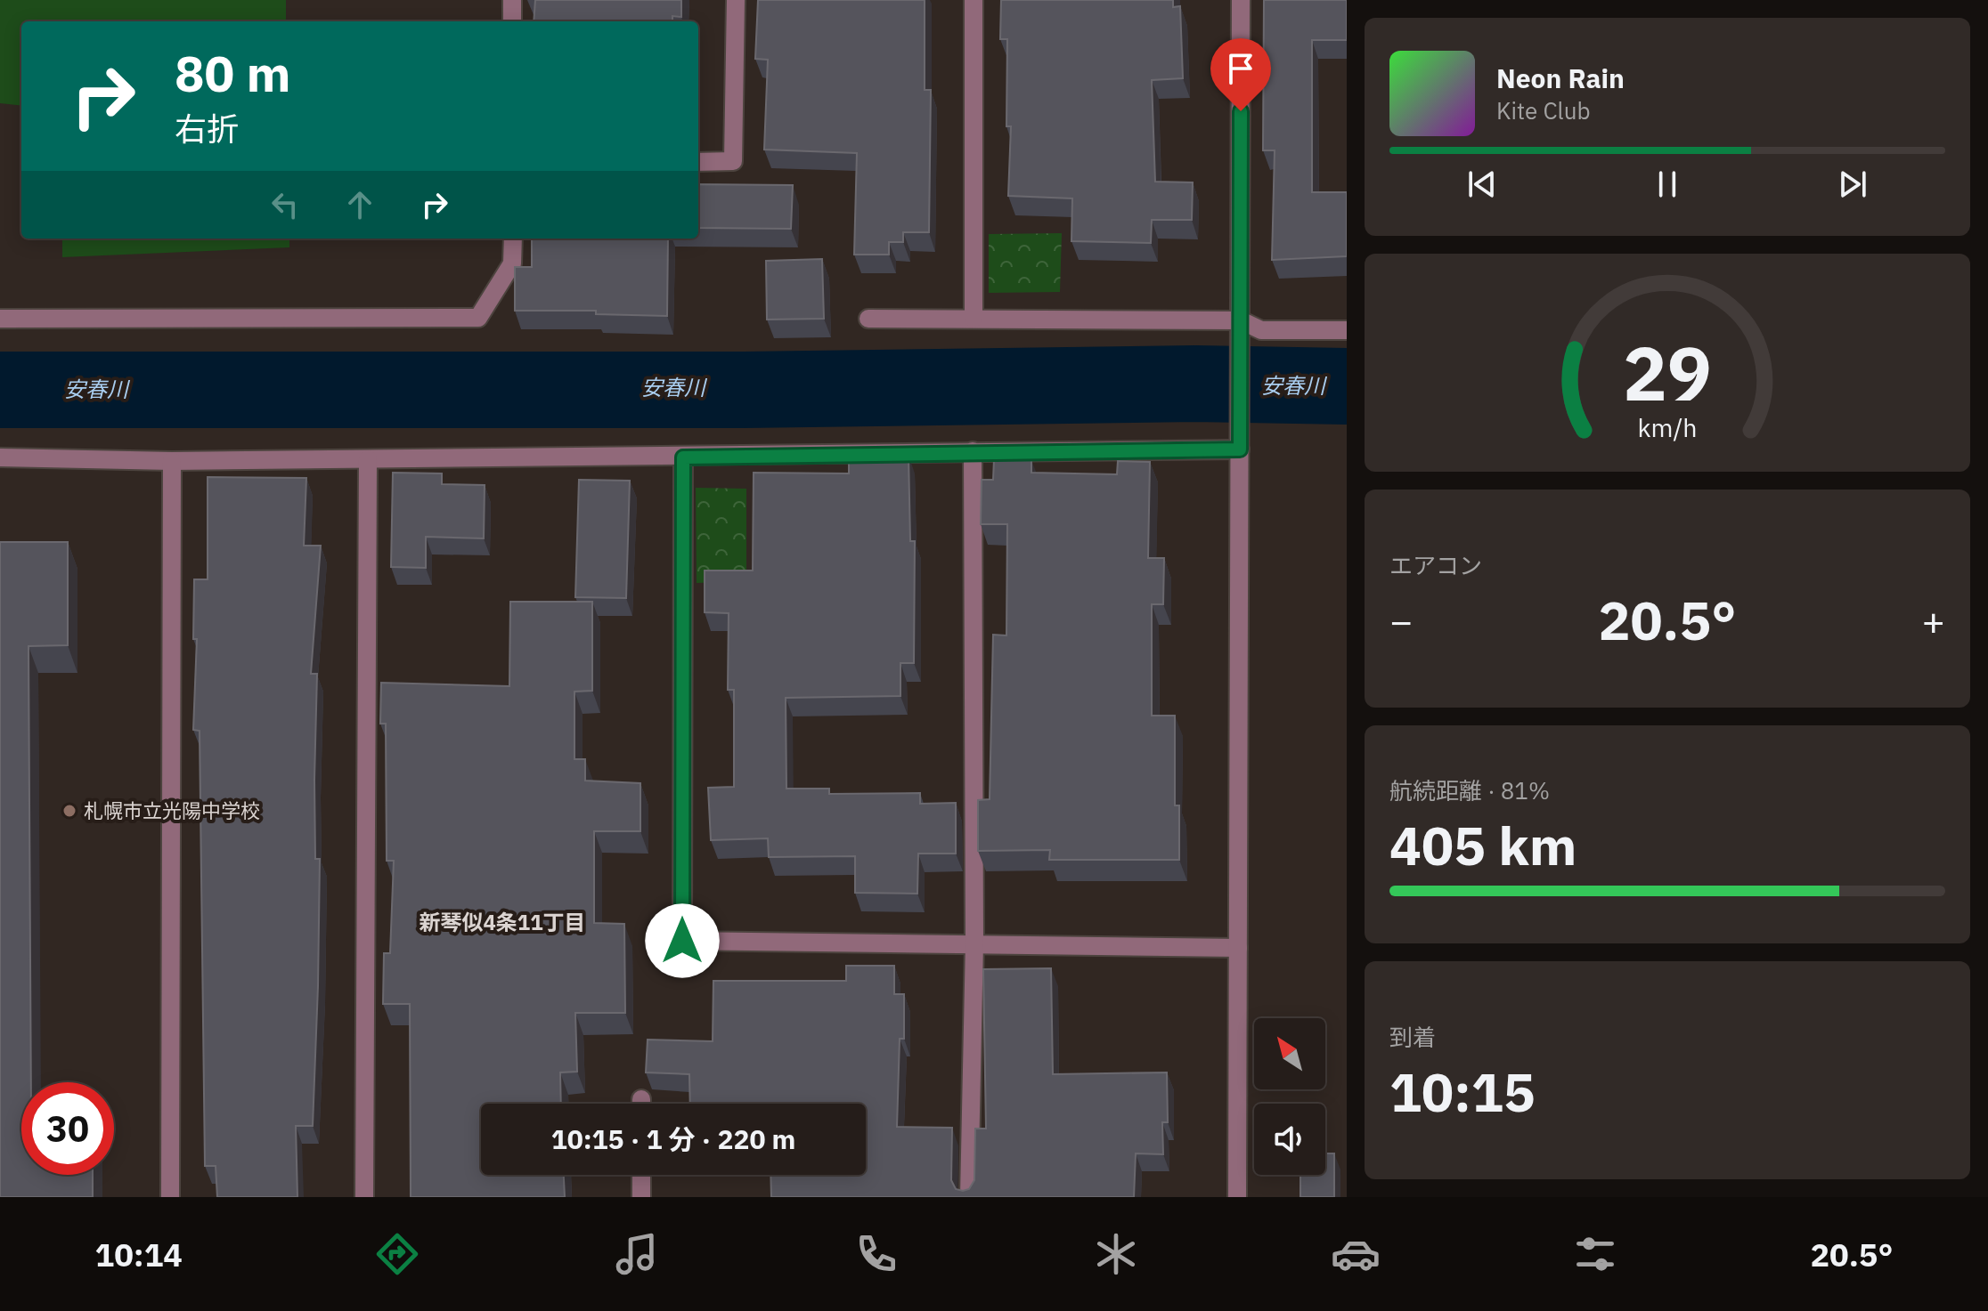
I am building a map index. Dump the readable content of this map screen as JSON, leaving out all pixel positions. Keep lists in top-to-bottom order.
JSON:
{
  "districts": ["新琴似4条11丁目"],
  "water": ["安春川"],
  "places": ["札幌市立光陽中学校"],
  "north": "top left",
  "page": {
    "turn": ["80 m", "右折"],
    "song": ["Neon Rain", "Kite Club"],
    "tile": [
      "エアコン",
      ["航続距離 · 81%", "405 km"],
      ["到着", "10:15"]
    ],
    "heat": ["−", "20.5°", "+"],
    "limit": "30",
    "trip": "10:15 · 1 分 · 220 m",
    "tabs": ["10:14", "20.5°"],
    "gauge": ["29", "km/h"]
  }
}
